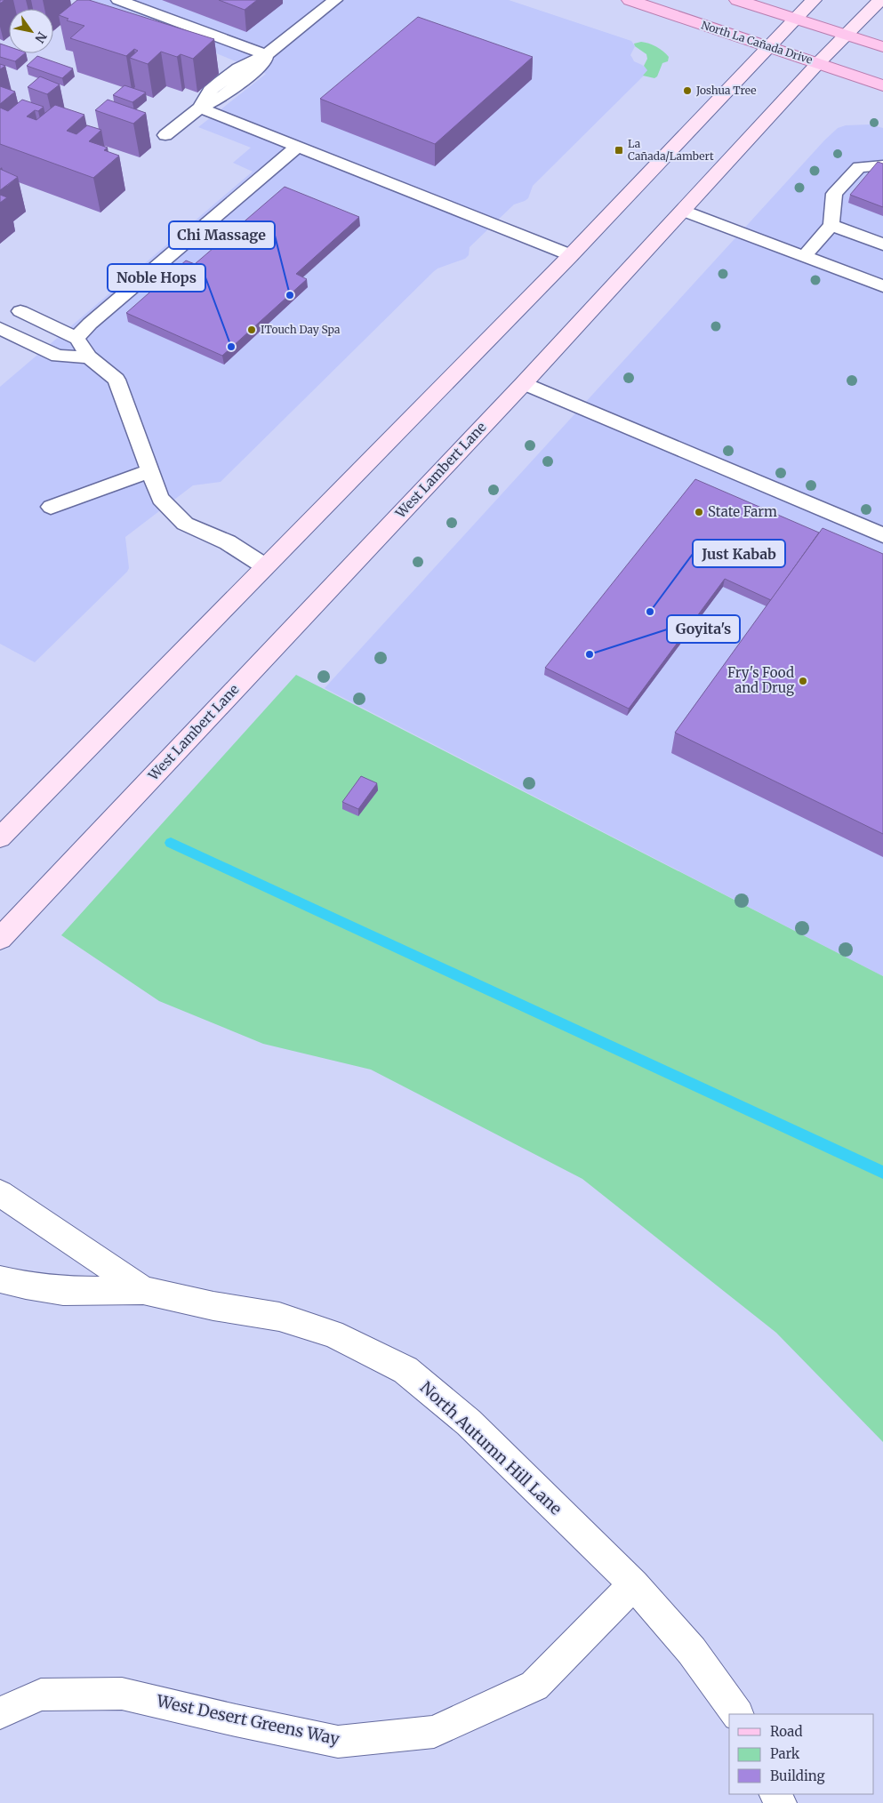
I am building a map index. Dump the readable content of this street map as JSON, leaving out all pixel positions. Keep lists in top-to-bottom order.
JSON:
{
  "streets": {
    "main road": ["North La Cañada Drive", "West Lambert Lane"],
    "street": ["North Autumn Hill Lane", "West Desert Greens Way"]
  },
  "crossings": [
    ["North La Cañada Drive", "West Lambert Lane"],
    ["North Autumn Hill Lane", "West Desert Greens Way"]
  ],
  "places": {
    "other": [
      "Joshua Tree",
      "Chi Massage",
      "ITouch Day Spa",
      "Noble Hops",
      "State Farm",
      "Just Kabab",
      "Goyita's",
      "Fry's Food and Drug"
    ],
    "transit": ["La Cañada/Lambert"]
  },
  "legend": ["Road", "Park", "Building"],
  "north": "bottom right"
}
